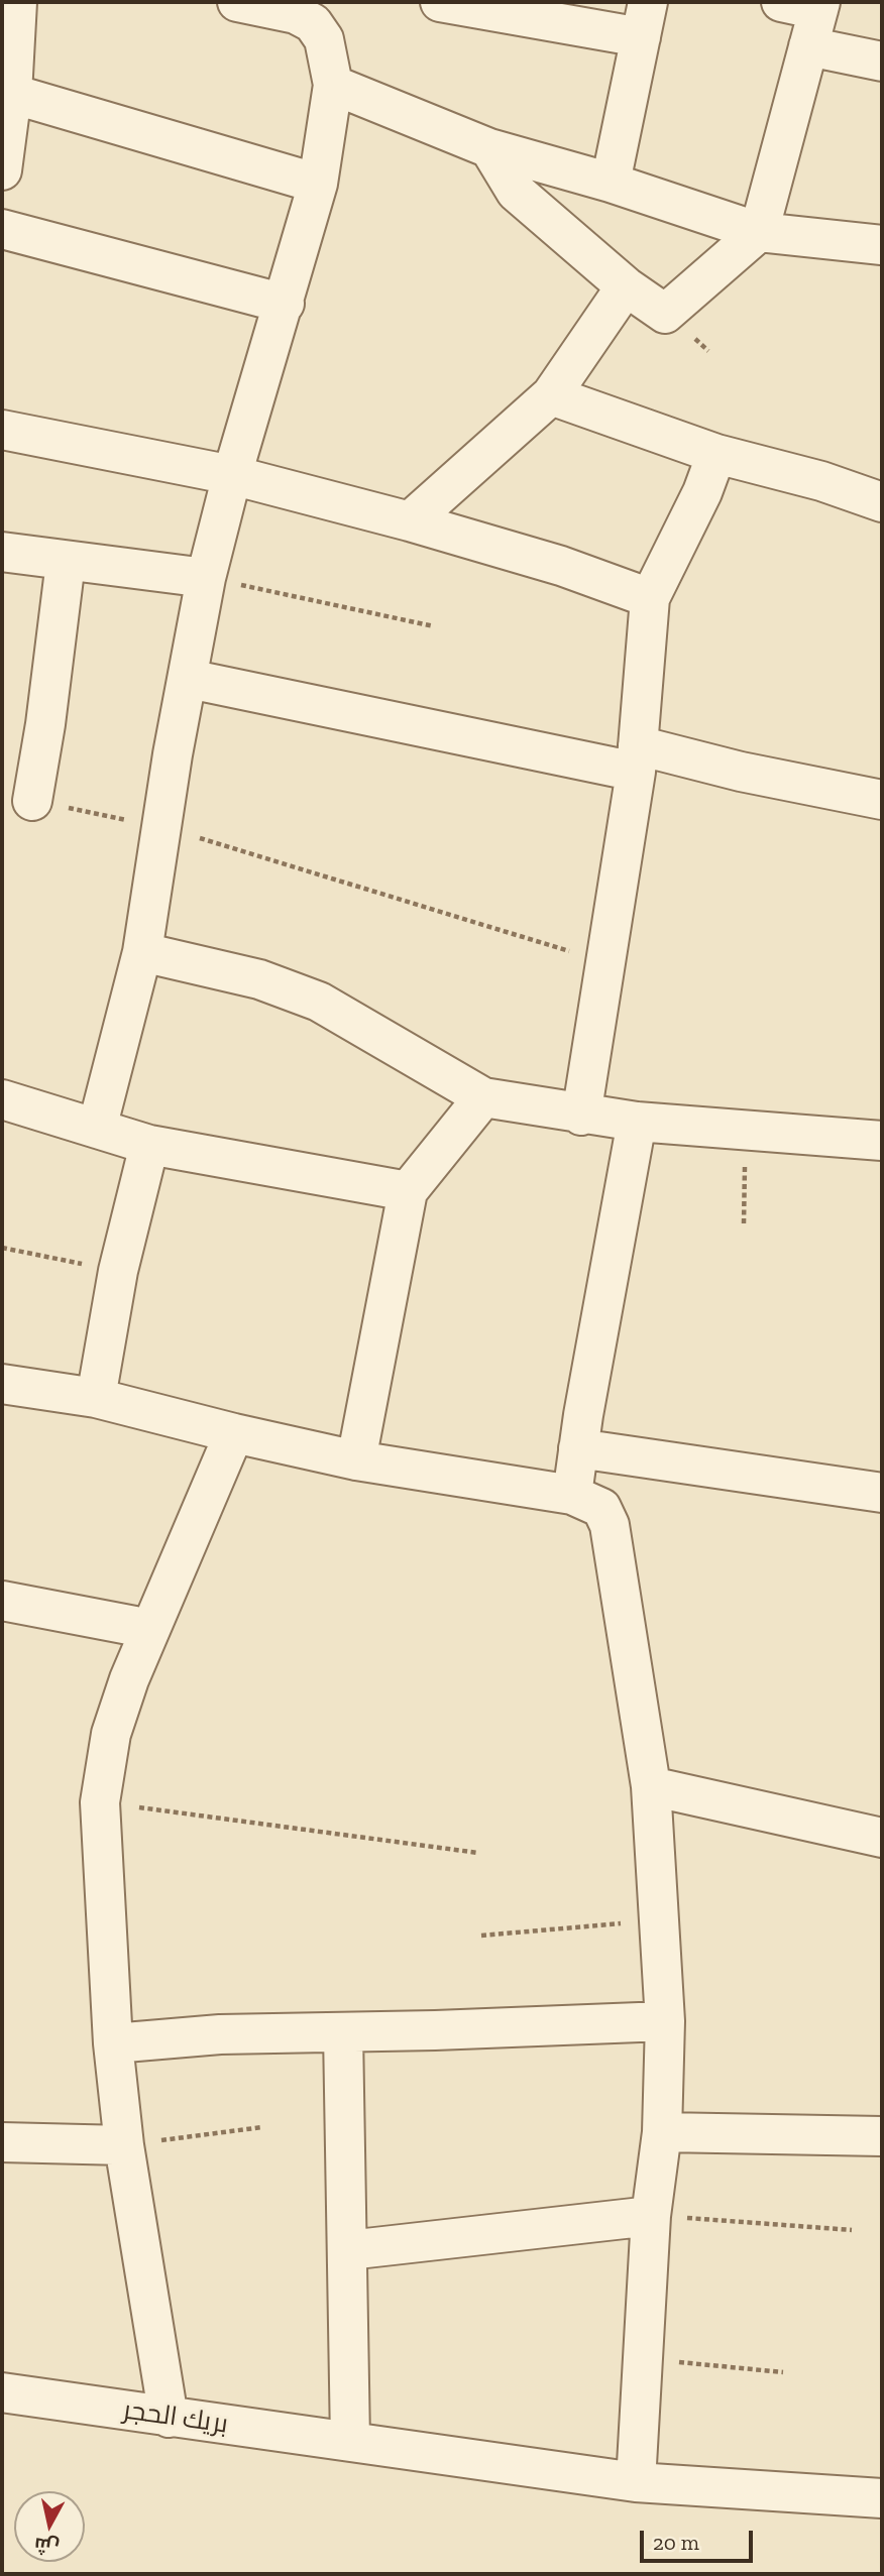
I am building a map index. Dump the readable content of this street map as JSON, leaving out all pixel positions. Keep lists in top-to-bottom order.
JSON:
{
  "streets": {
    "street": ["بريك الحجر"]
  },
  "scale_bar": "20 m",
  "north": "bottom"
}
